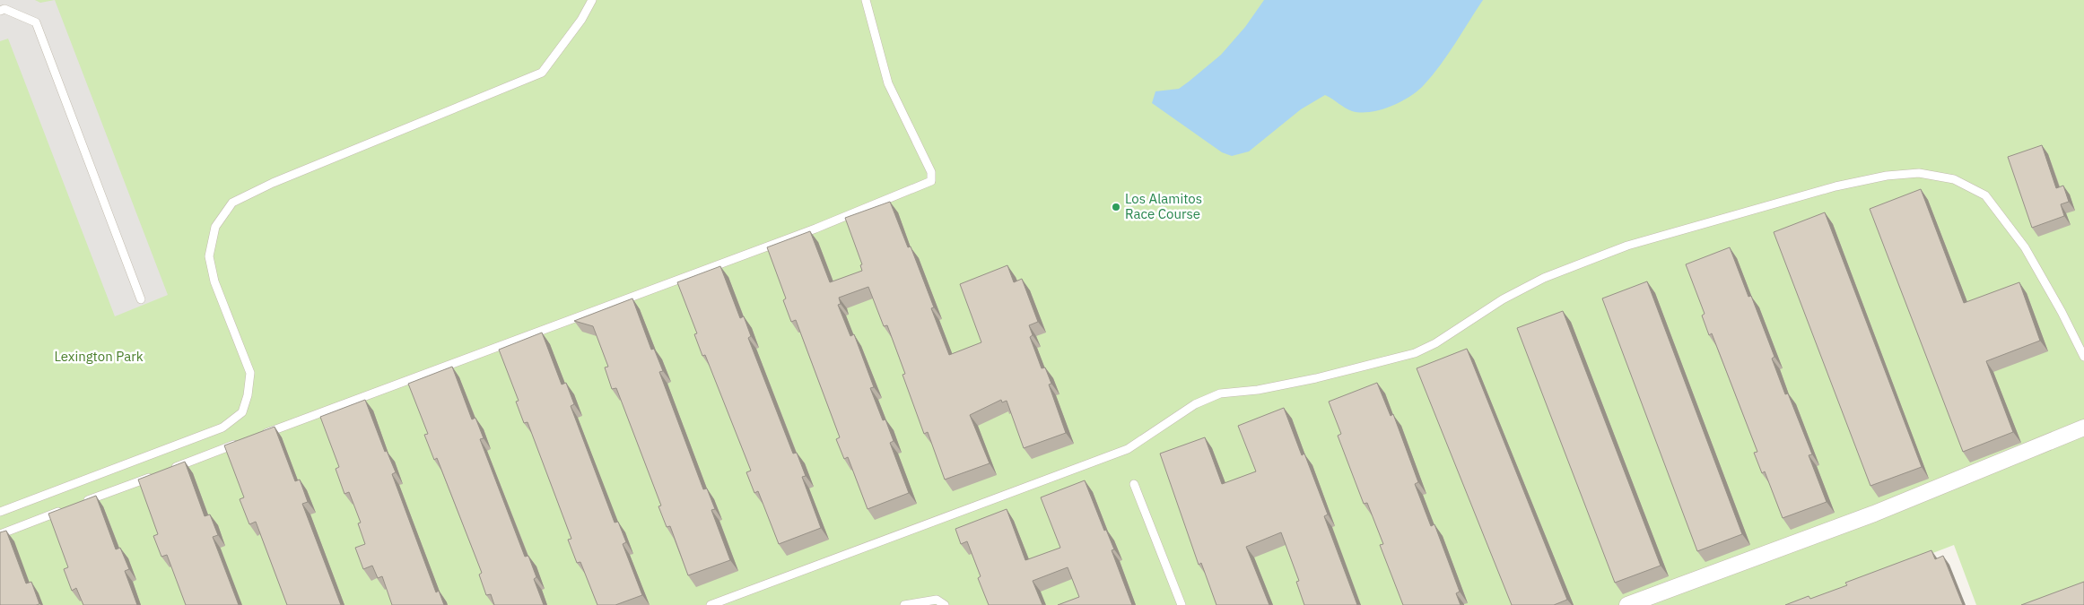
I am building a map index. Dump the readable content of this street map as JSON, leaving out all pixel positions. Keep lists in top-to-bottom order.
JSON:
{
  "parks": ["Lexington Park"],
  "places": ["Los Alamitos Race Course"]
}
